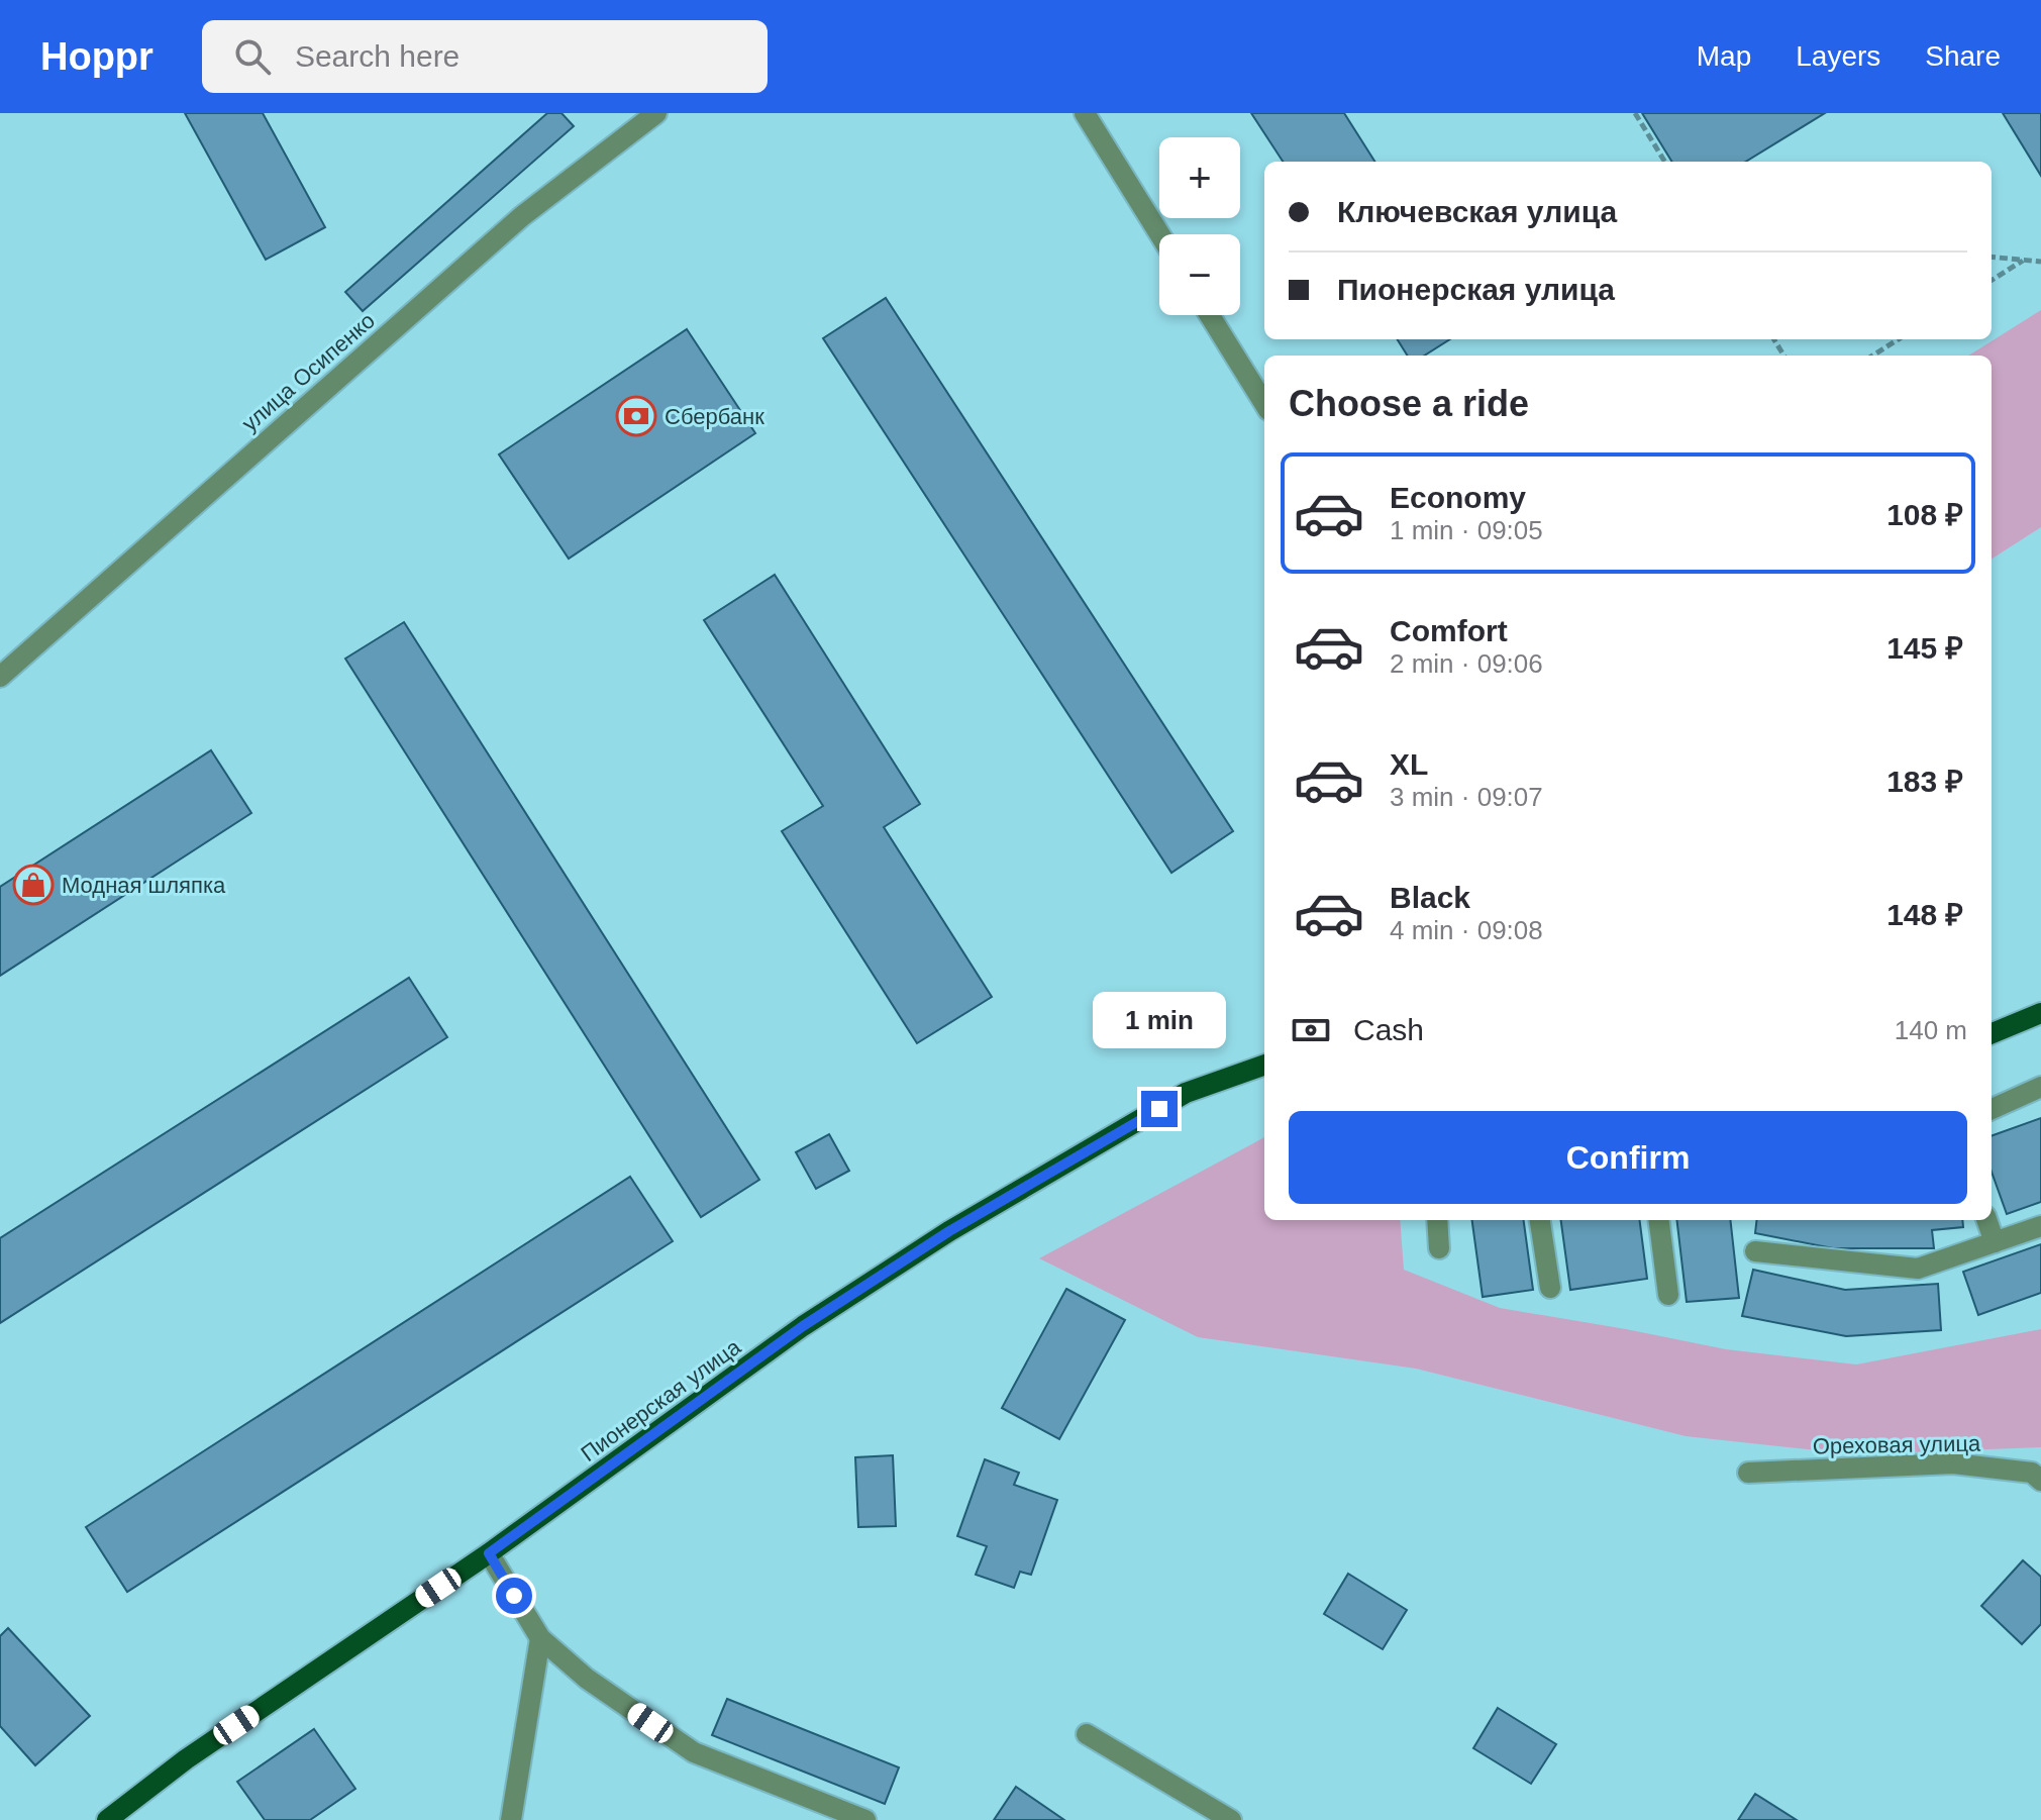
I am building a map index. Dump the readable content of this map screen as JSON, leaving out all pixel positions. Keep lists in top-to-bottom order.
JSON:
{
  "streets": {
    "main road": ["Пионерская улица"],
    "street": ["улица Осипенко", "Ореховая улица"]
  },
  "places": {
    "bank": ["Сбербанк"],
    "shop": ["Модная шляпка"]
  },
  "page": {
    "header": "Hoppr",
    "search": "Search here",
    "nav": ["Map", "Layers", "Share"],
    "map_buttons": ["+", "−"],
    "banner": ["Ключевская улица", "Пионерская улица"],
    "heading": "Choose a ride",
    "list": [
      {
        "name": "Economy",
        "note": "1 min · 09:05",
        "value": "108 ₽"
      },
      {
        "name": "Comfort",
        "note": "2 min · 09:06",
        "value": "145 ₽"
      },
      {
        "name": "XL",
        "note": "3 min · 09:07",
        "value": "183 ₽"
      },
      {
        "name": "Black",
        "note": "4 min · 09:08",
        "value": "148 ₽"
      }
    ],
    "pay": ["Cash", "140 m"],
    "bubble": "1 min",
    "buttons": "Confirm"
  }
}
